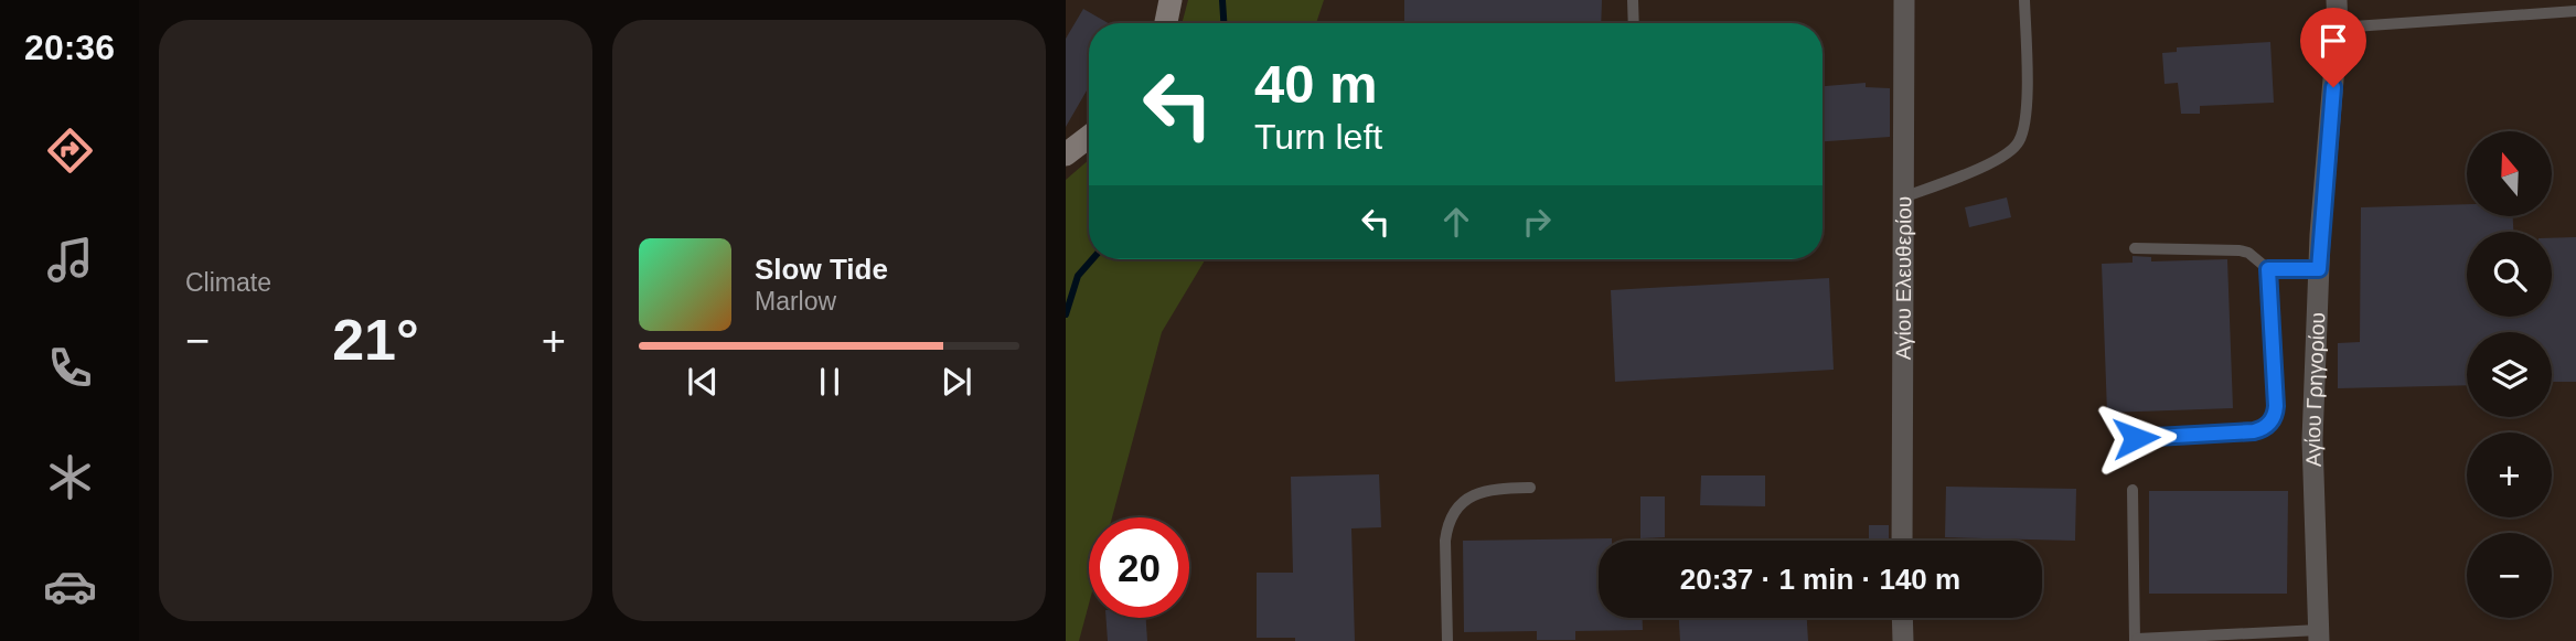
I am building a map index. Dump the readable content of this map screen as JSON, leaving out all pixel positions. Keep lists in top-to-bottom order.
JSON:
{
  "streets": {
    "street": ["Αγίου Ελευθερίου", "Αγίου Γρηγορίου"]
  },
  "north": "top",
  "page": {
    "tabs": "20:36",
    "tile": "Climate",
    "turn": ["40 m", "Turn left"],
    "map_buttons": ["+", "−"],
    "song": ["Slow Tide", "Marlow"],
    "heat": ["−", "21°", "+"],
    "limit": "20",
    "trip": "20:37 · 1 min · 140 m"
  }
}
